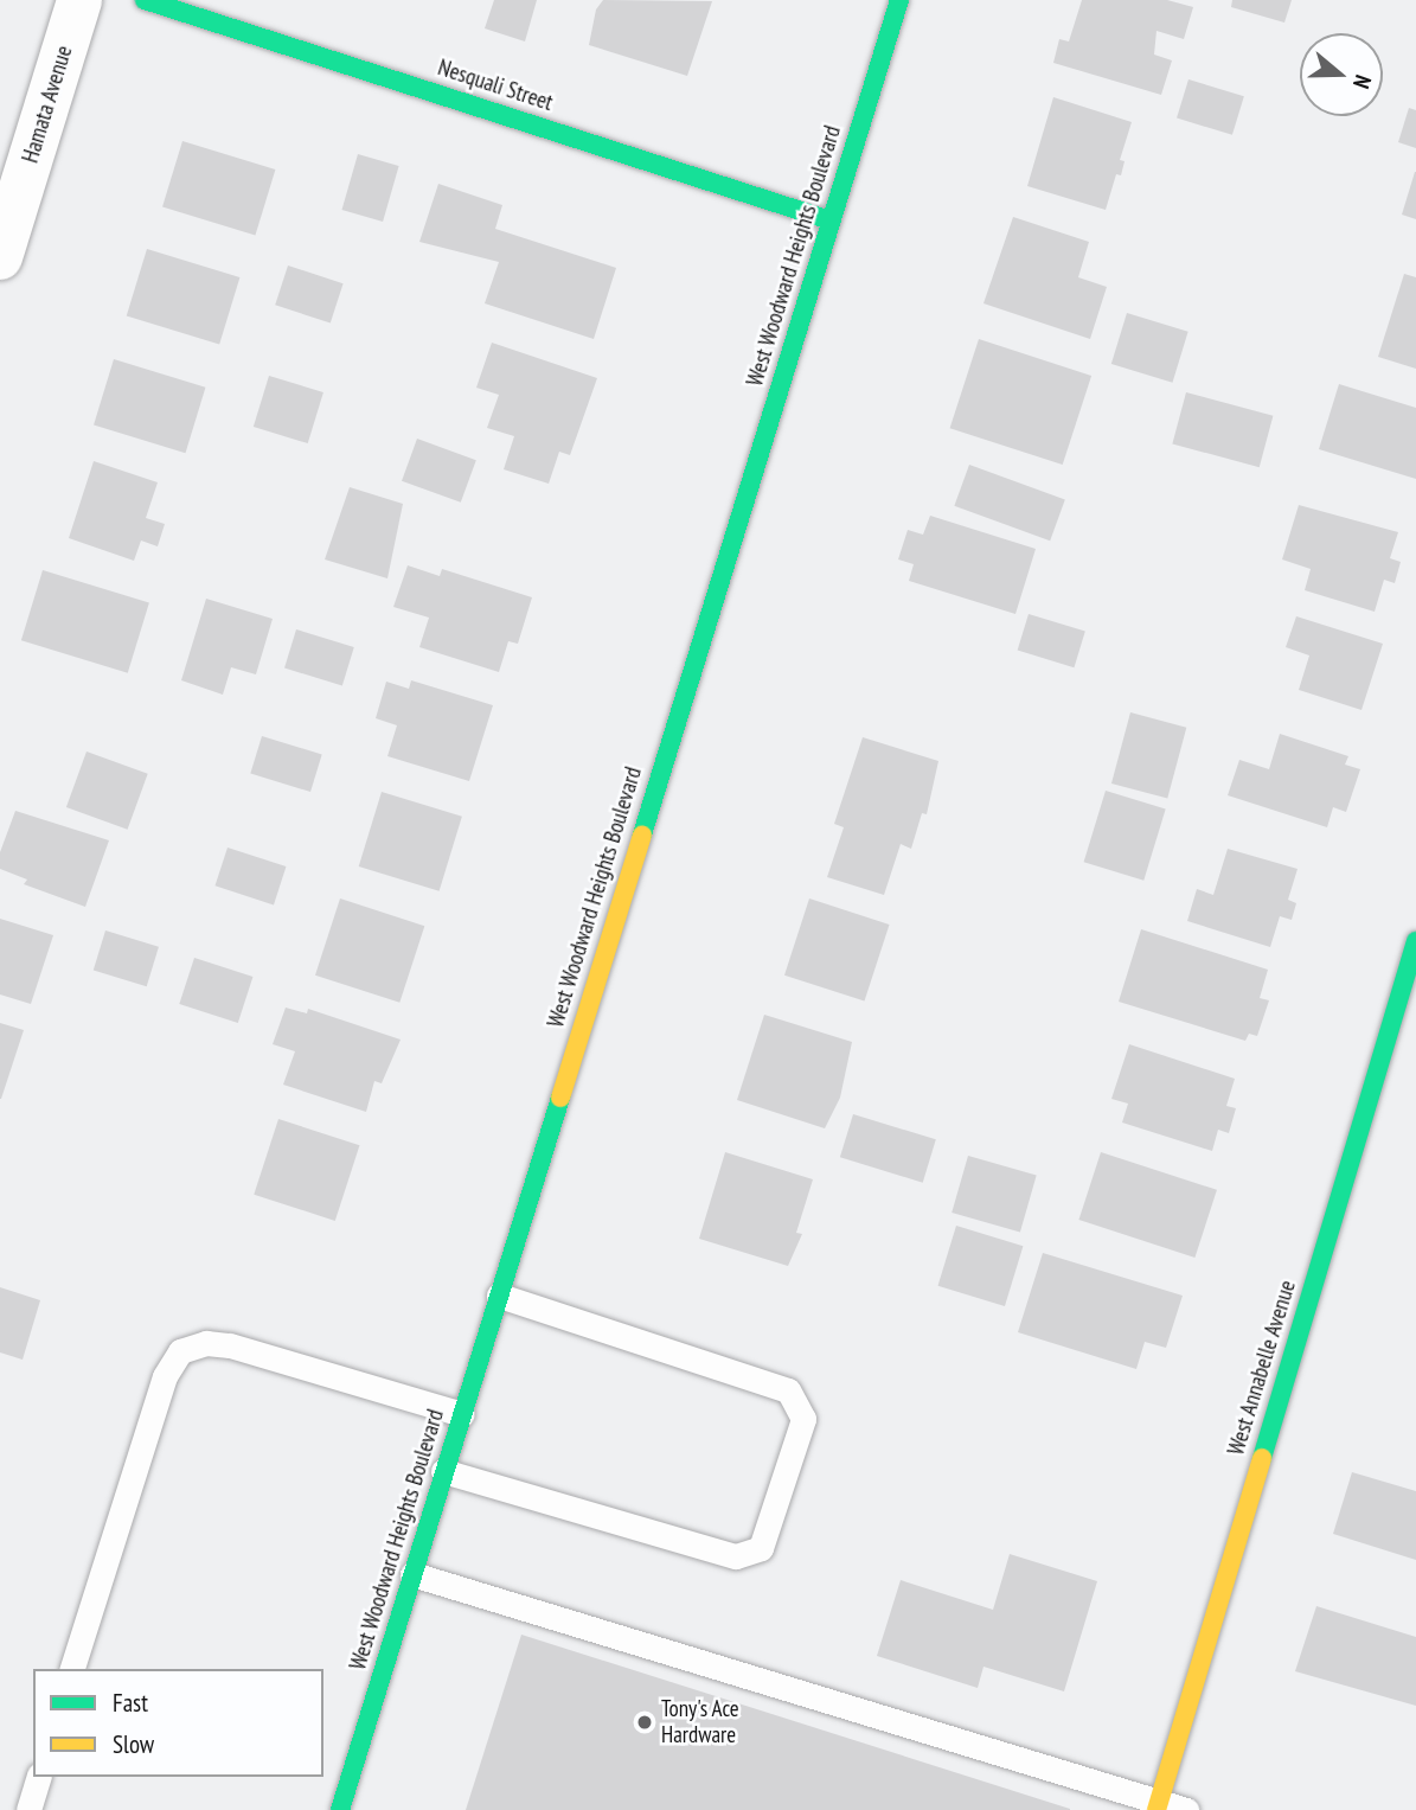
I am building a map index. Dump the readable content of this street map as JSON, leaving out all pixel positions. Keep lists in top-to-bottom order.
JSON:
{
  "streets": {
    "street": [
      "Nesquali Street",
      "Hamata Avenue",
      "West Woodward Heights Boulevard",
      "West Annabelle Avenue"
    ]
  },
  "crossings": [
    ["Nesquali Street", "West Woodward Heights Boulevard"]
  ],
  "places": ["Tony's Ace Hardware"],
  "legend": ["Fast", "Slow"],
  "north": "right"
}
